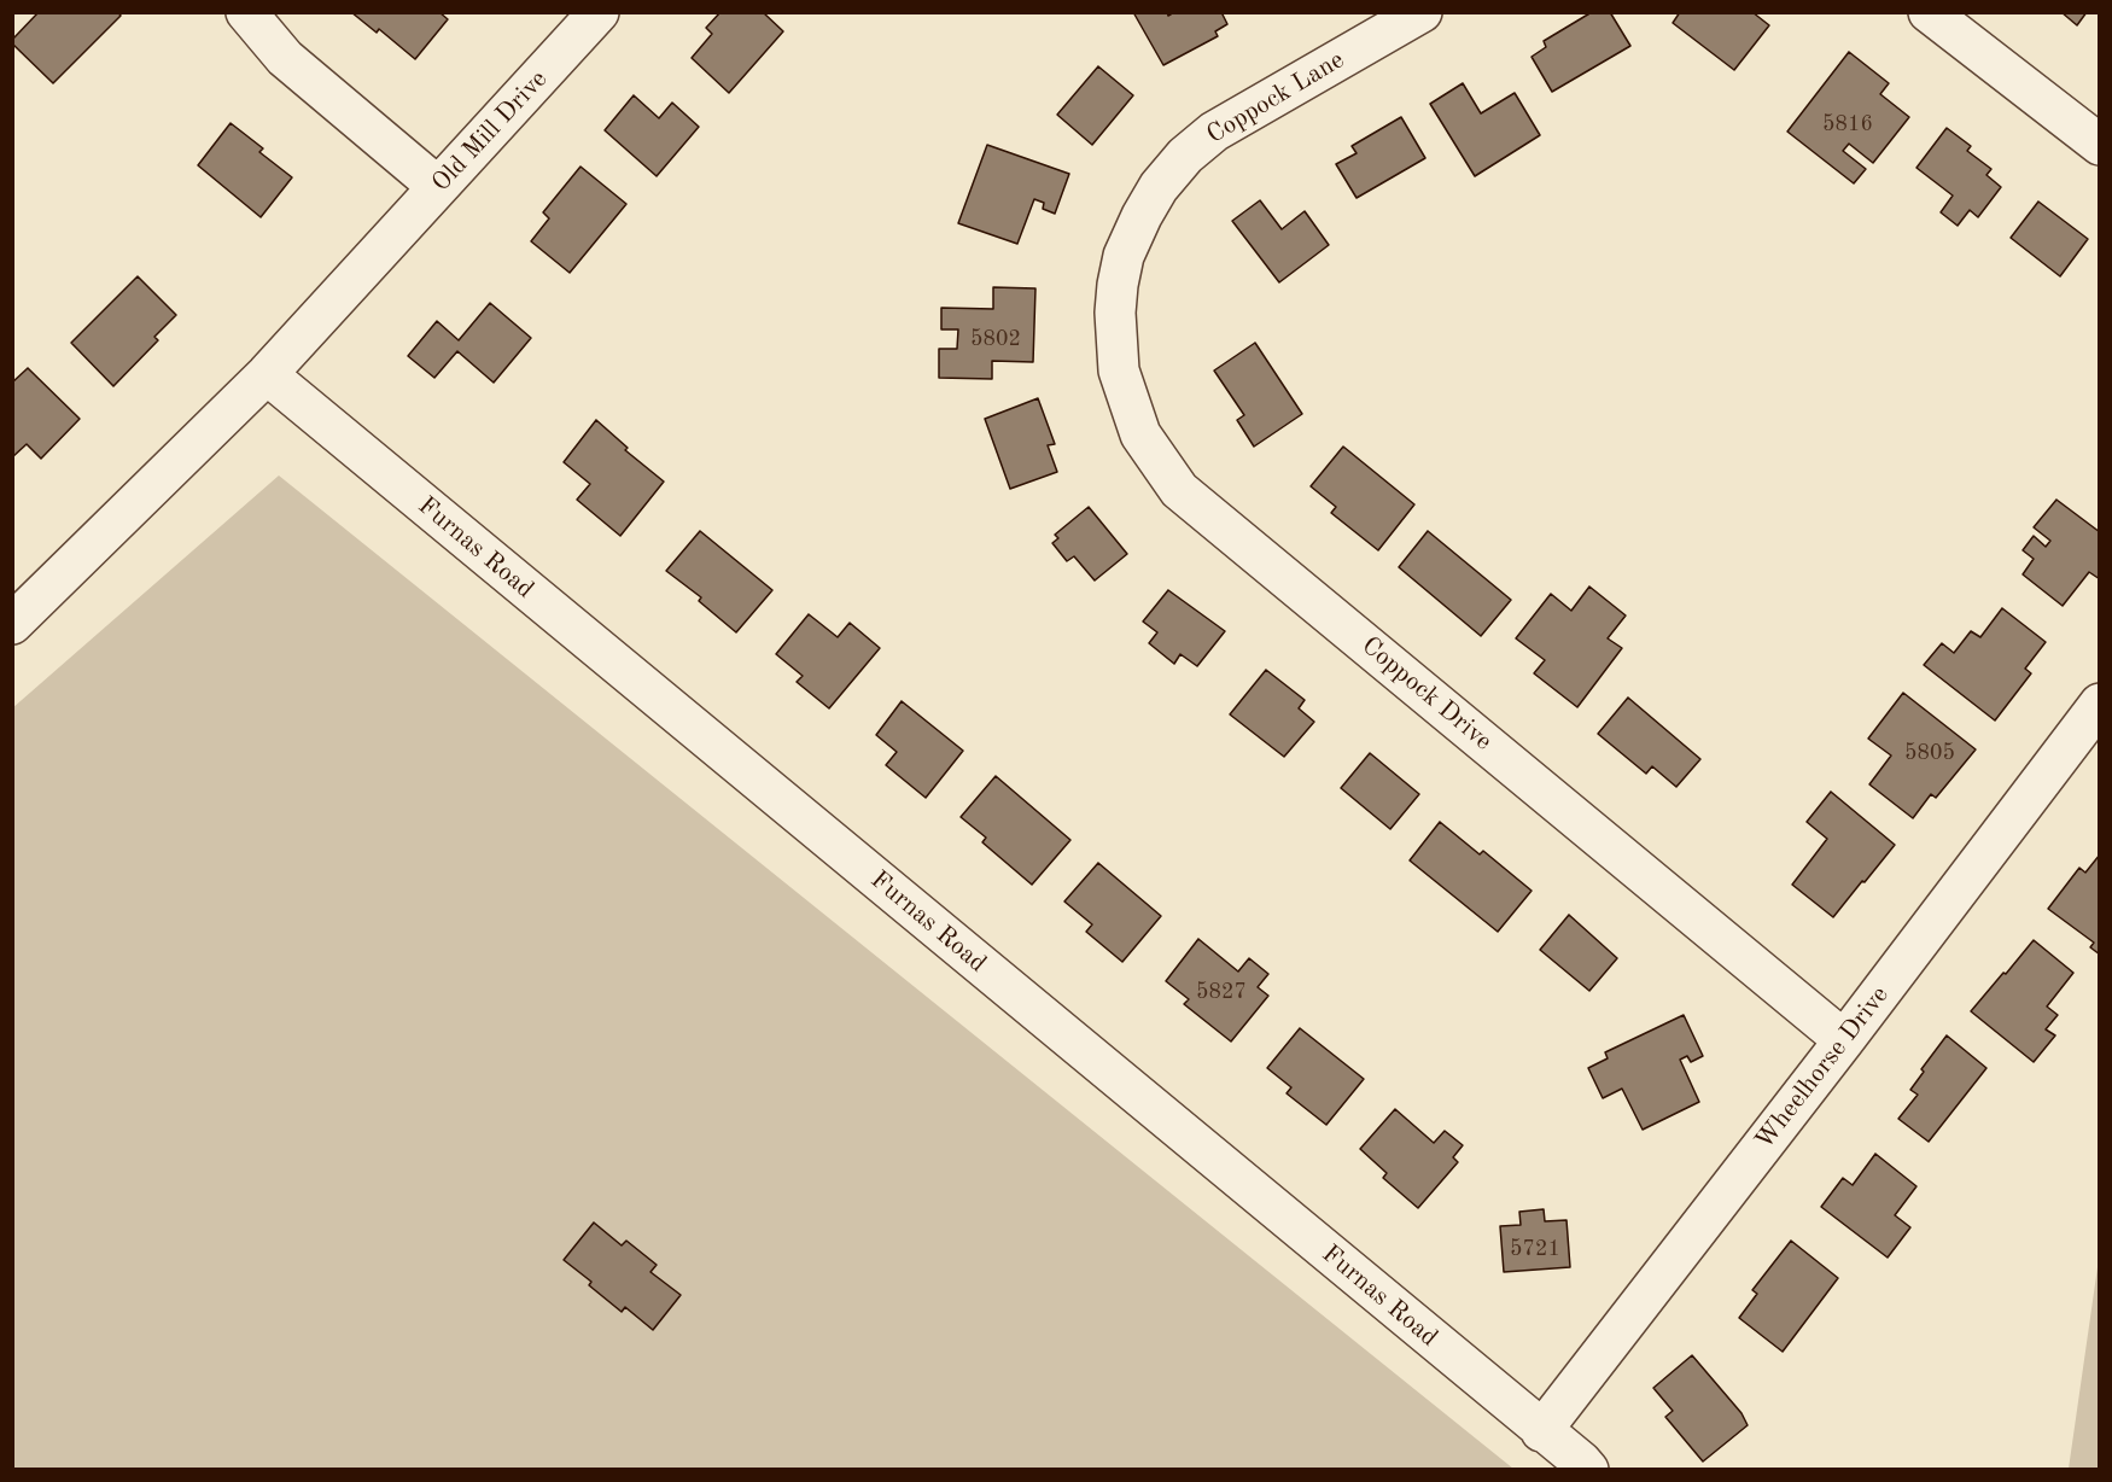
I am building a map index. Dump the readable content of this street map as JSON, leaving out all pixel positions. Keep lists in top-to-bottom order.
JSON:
{
  "streets": {
    "street": [
      "Coppock Lane",
      "Old Mill Drive",
      "Furnas Road",
      "Coppock Drive",
      "Wheelhorse Drive"
    ]
  },
  "crossings": [
    ["Coppock Lane", "Coppock Drive"],
    ["Old Mill Drive", "Furnas Road"],
    ["Furnas Road", "Wheelhorse Drive"],
    ["Coppock Drive", "Wheelhorse Drive"]
  ],
  "house_numbers": [
    "5816",
    "5802",
    "5805",
    "5827",
    "5721"
  ]
}
